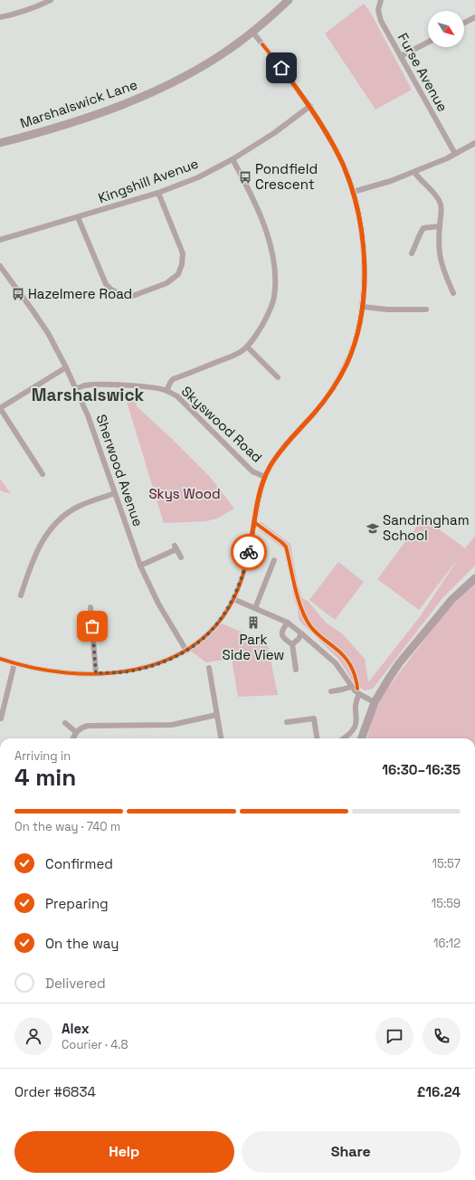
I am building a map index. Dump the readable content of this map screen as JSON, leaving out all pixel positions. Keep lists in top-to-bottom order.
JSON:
{
  "streets": {
    "street": [
      "Furse Avenue",
      "Marshalswick Lane",
      "Kingshill Avenue",
      "Skyswood Road",
      "Sherwood Avenue"
    ]
  },
  "crossings": [
    ["Skyswood Road", "Sherwood Avenue"]
  ],
  "districts": ["Marshalswick"],
  "parks": ["Skys Wood"],
  "places": {
    "bus stop": ["Pondfield Crescent", "Hazelmere Road"],
    "school or university": ["Sandringham School"],
    "building": ["Park Side View"]
  },
  "north": "bottom right",
  "page": {
    "heading": ["4 min", "Arriving in", "16:30–16:35"],
    "panel": [
      "Alex",
      "Courier · 4.8",
      "Order #6834",
      "£16.24"
    ],
    "bar": "On the way · 740 m",
    "list": [
      ["Confirmed", "15:57"],
      ["Preparing", "15:59"],
      ["On the way", "16:12"],
      "Delivered"
    ],
    "buttons": ["Help", "Share"]
  }
}
